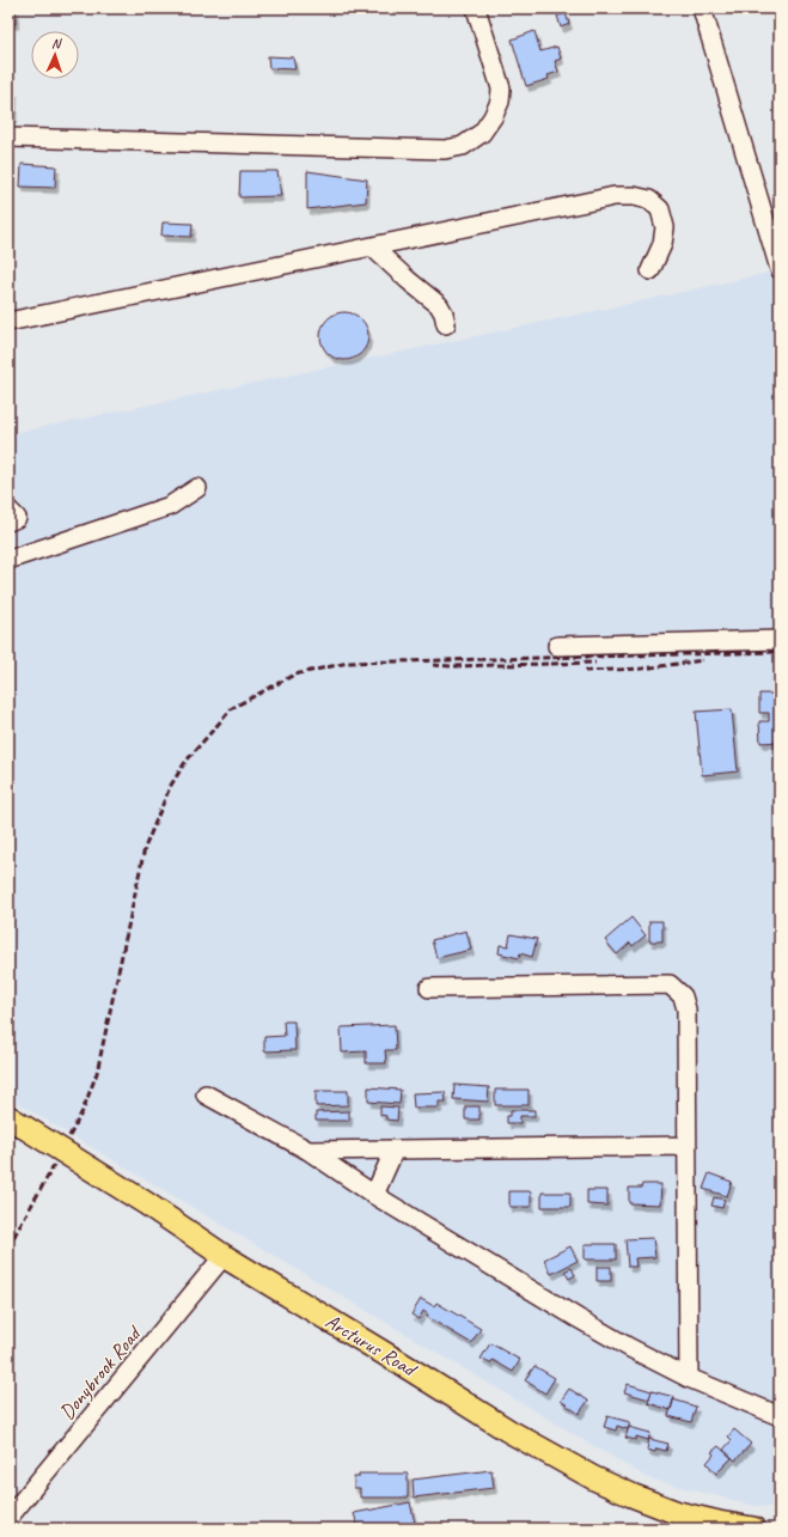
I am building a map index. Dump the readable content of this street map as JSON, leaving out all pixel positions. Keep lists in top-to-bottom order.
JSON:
{
  "streets": {
    "main road": ["Arcturus Road"],
    "street": ["Donybrook Road"]
  },
  "crossings": [
    ["Arcturus Road", "Donybrook Road"]
  ],
  "north": "top"
}
